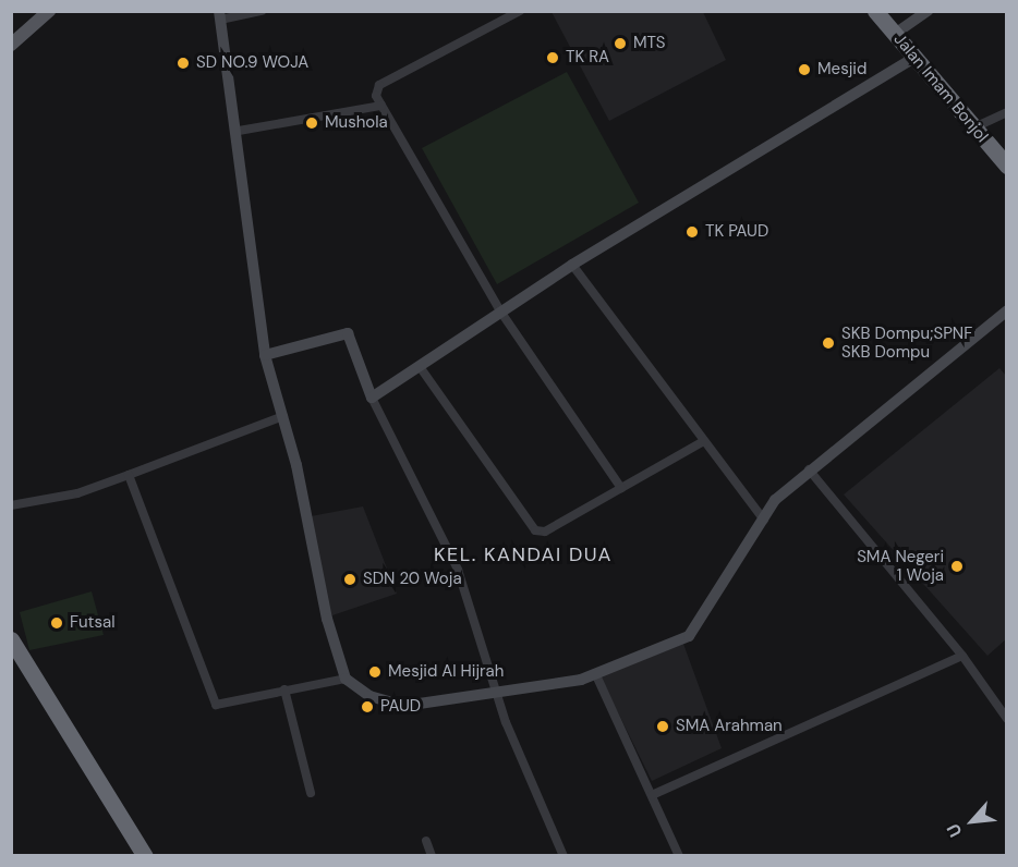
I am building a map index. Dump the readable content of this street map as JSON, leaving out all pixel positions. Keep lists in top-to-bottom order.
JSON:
{
  "streets": {
    "highway": ["Jalan Imam Bonjol"]
  },
  "districts": ["KEL. KANDAI DUA"],
  "places": [
    "MTS",
    "TK RA",
    "SD NO.9 WOJA",
    "Mesjid",
    "Mushola",
    "TK PAUD",
    "SKB Dompu;SPNF SKB Dompu",
    "SMA Negeri 1 Woja",
    "SDN 20 Woja",
    "Futsal",
    "Mesjid Al Hijrah",
    "PAUD",
    "SMA Arahman"
  ],
  "north": "bottom left"
}
